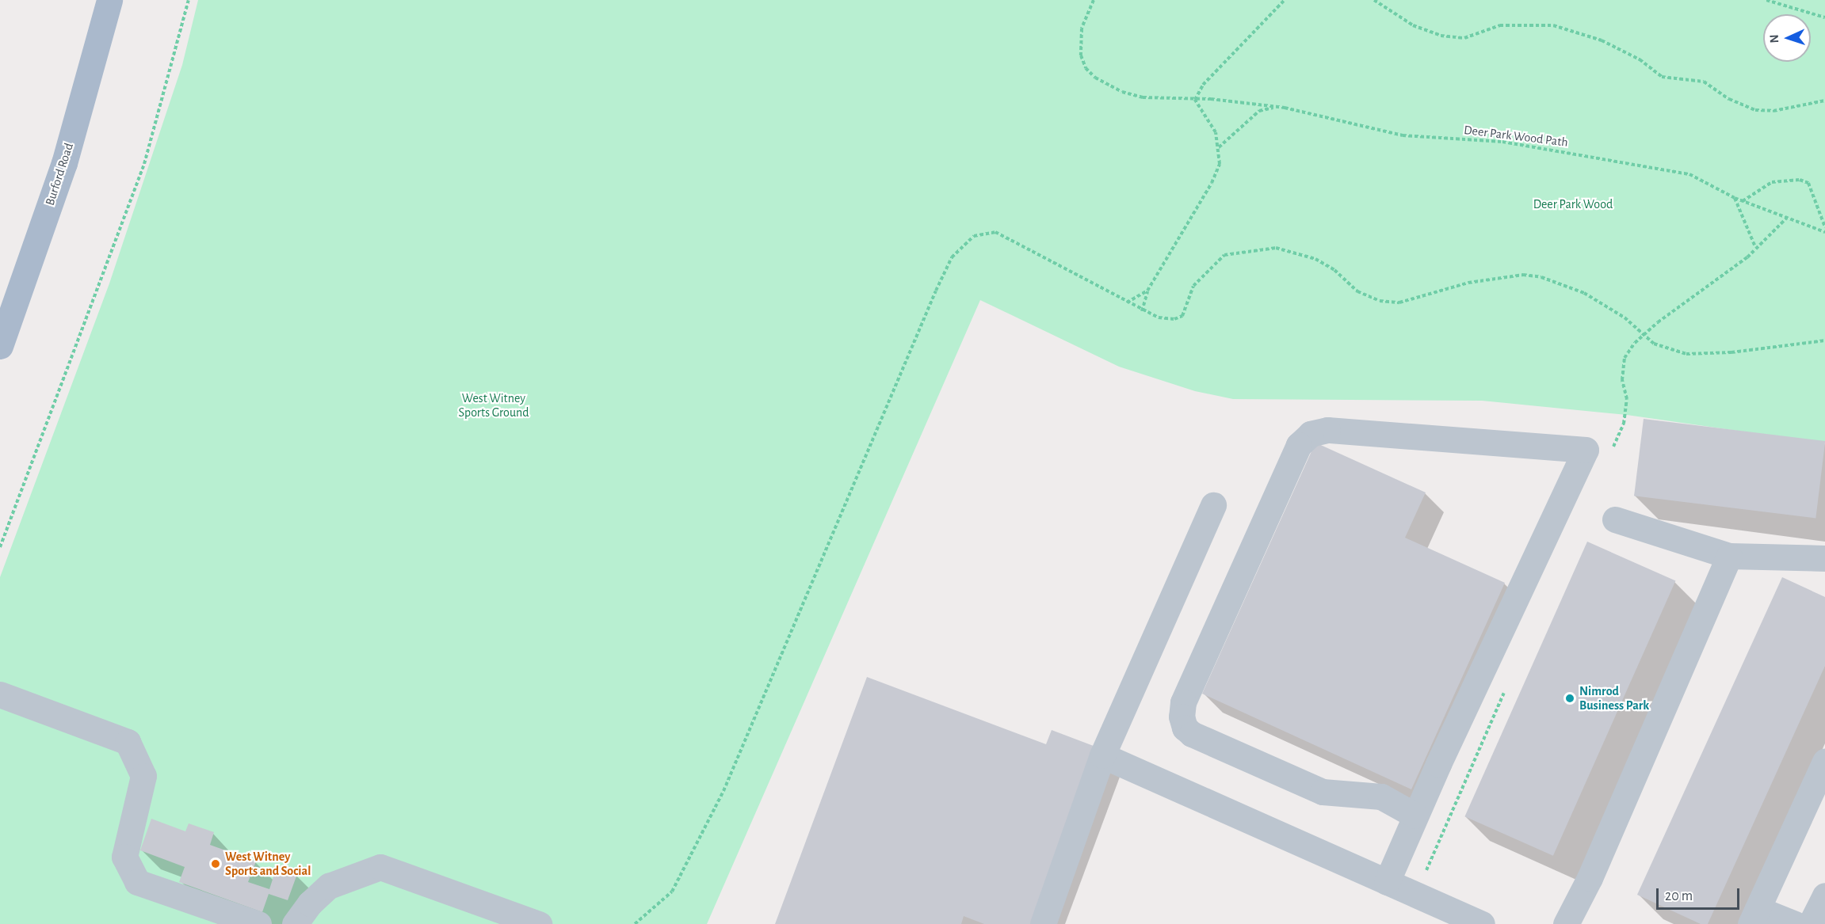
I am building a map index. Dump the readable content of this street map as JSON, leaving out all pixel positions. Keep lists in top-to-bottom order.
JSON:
{
  "streets": {
    "main road": ["Burford Road"],
    "path": ["Deer Park Wood Path"]
  },
  "parks": ["Deer Park Wood", "West Witney Sports Ground"],
  "places": ["Nimrod Business Park", "West Witney Sports and Social"],
  "scale_bar": "20 m",
  "north": "left"
}
